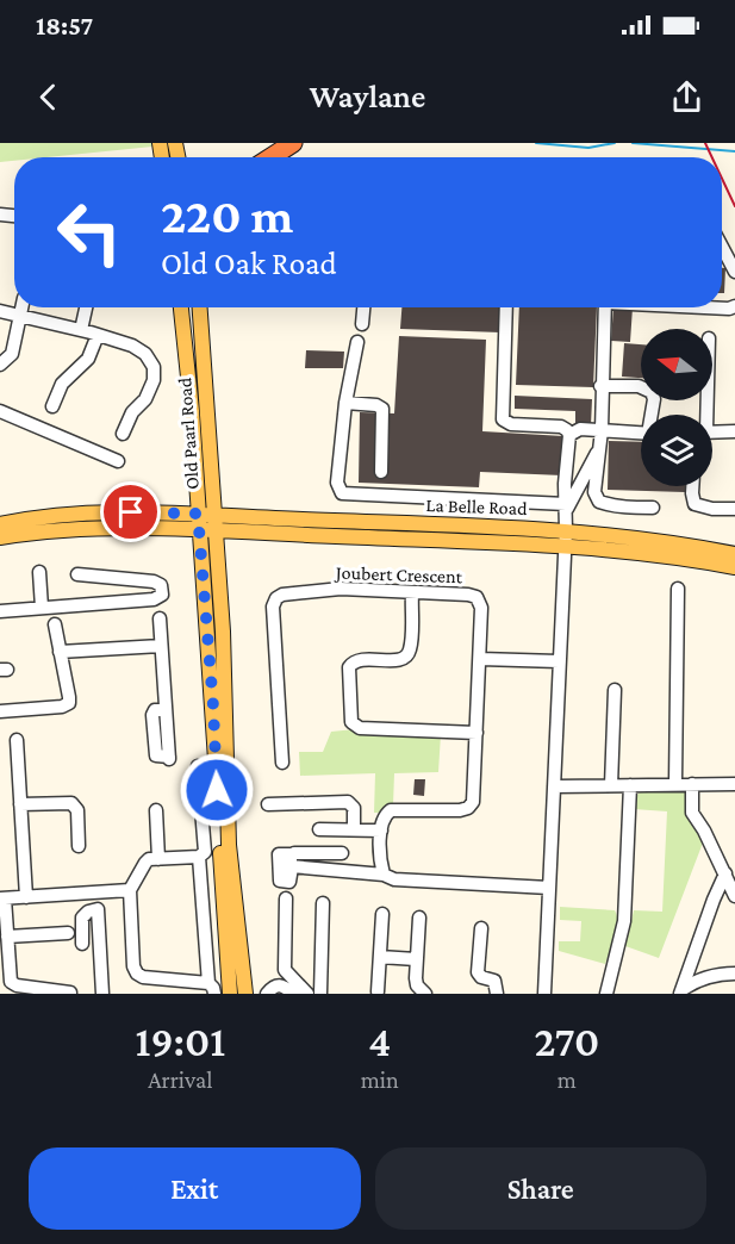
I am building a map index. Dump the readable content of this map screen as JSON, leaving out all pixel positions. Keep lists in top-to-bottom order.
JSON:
{
  "streets": {
    "main road": ["Old Paarl Road", "La Belle Road"],
    "street": ["Joubert Crescent"]
  },
  "crossings": [
    ["Old Paarl Road", "La Belle Road"]
  ],
  "north": "left",
  "page": {
    "status": "18:57",
    "header": "Waylane",
    "turn": ["220 m", "Old Oak Road"],
    "eta": [
      "19:01",
      "Arrival",
      "4",
      "min",
      "270",
      "m"
    ],
    "buttons": ["Exit", "Share"]
  }
}
